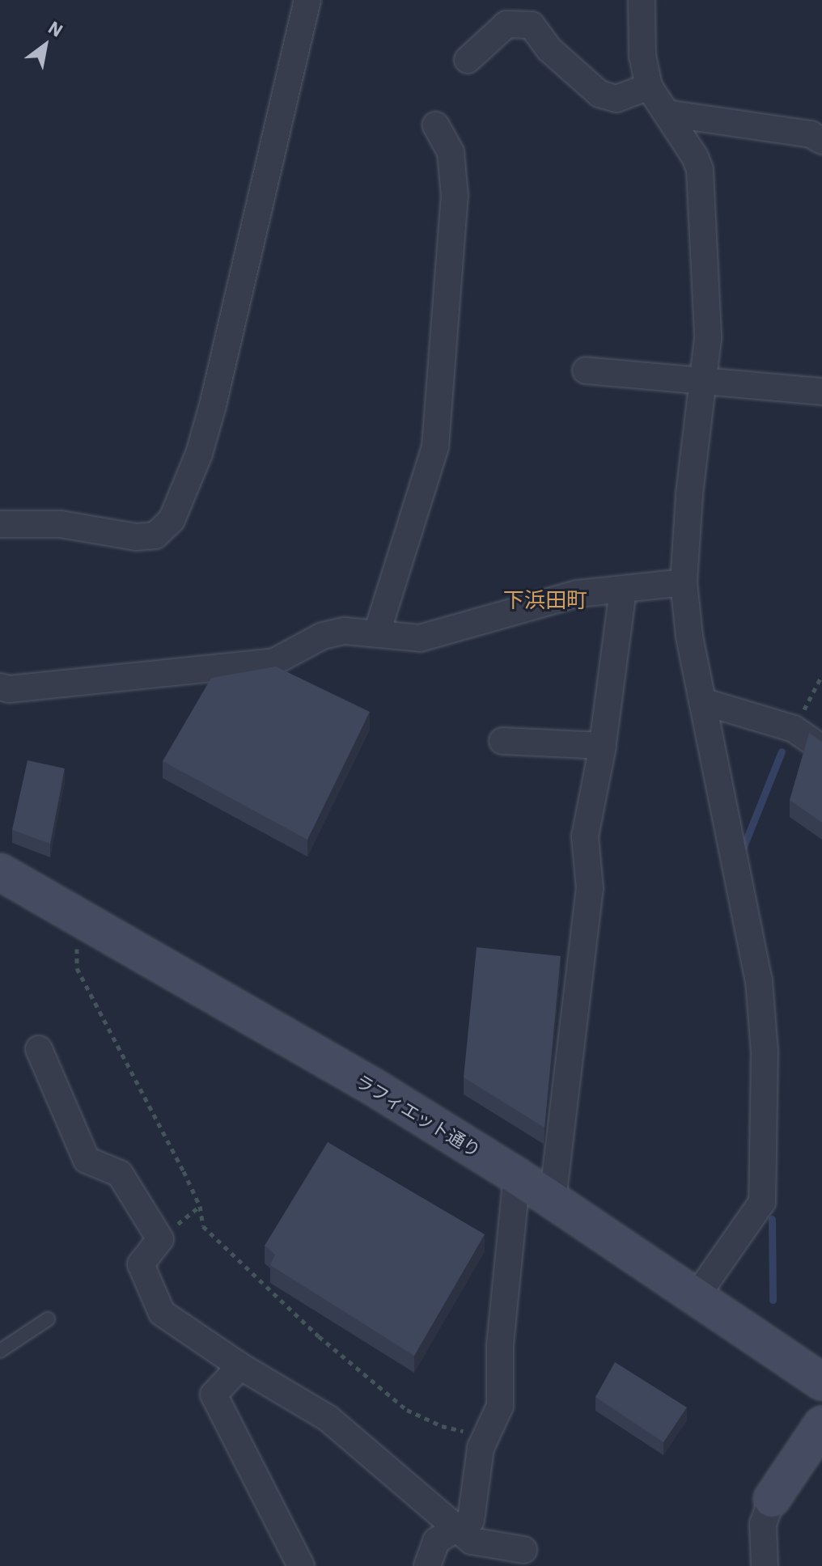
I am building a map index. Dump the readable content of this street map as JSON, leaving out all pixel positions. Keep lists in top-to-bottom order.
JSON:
{
  "streets": {
    "street": ["ラフィエット通り"]
  },
  "districts": ["下浜田町"],
  "north": "top right"
}
